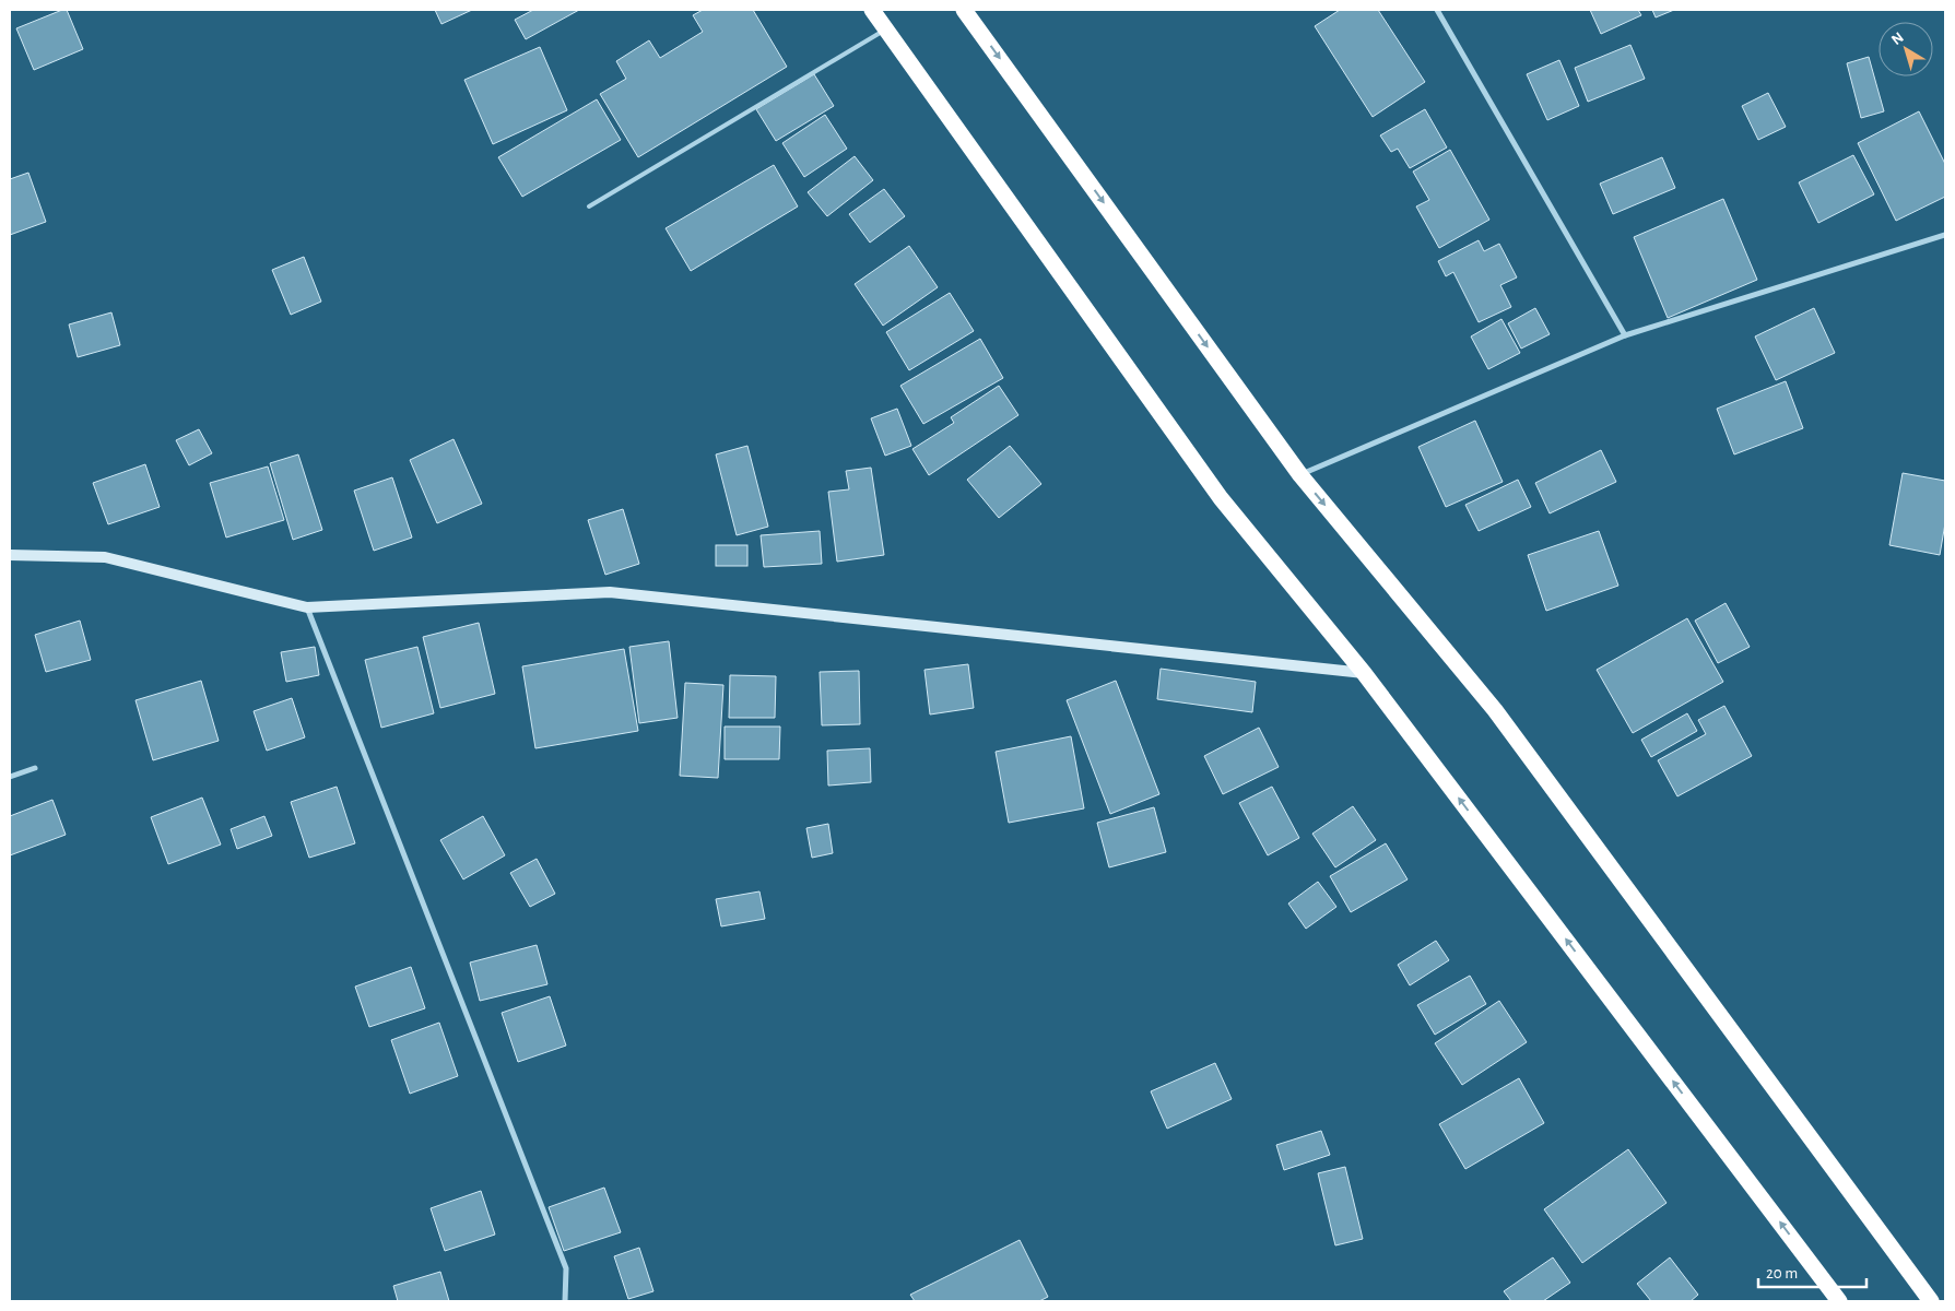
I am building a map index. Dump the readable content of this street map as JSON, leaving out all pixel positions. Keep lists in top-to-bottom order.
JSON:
{
  "scale_bar": "20 m",
  "north": "top left"
}
